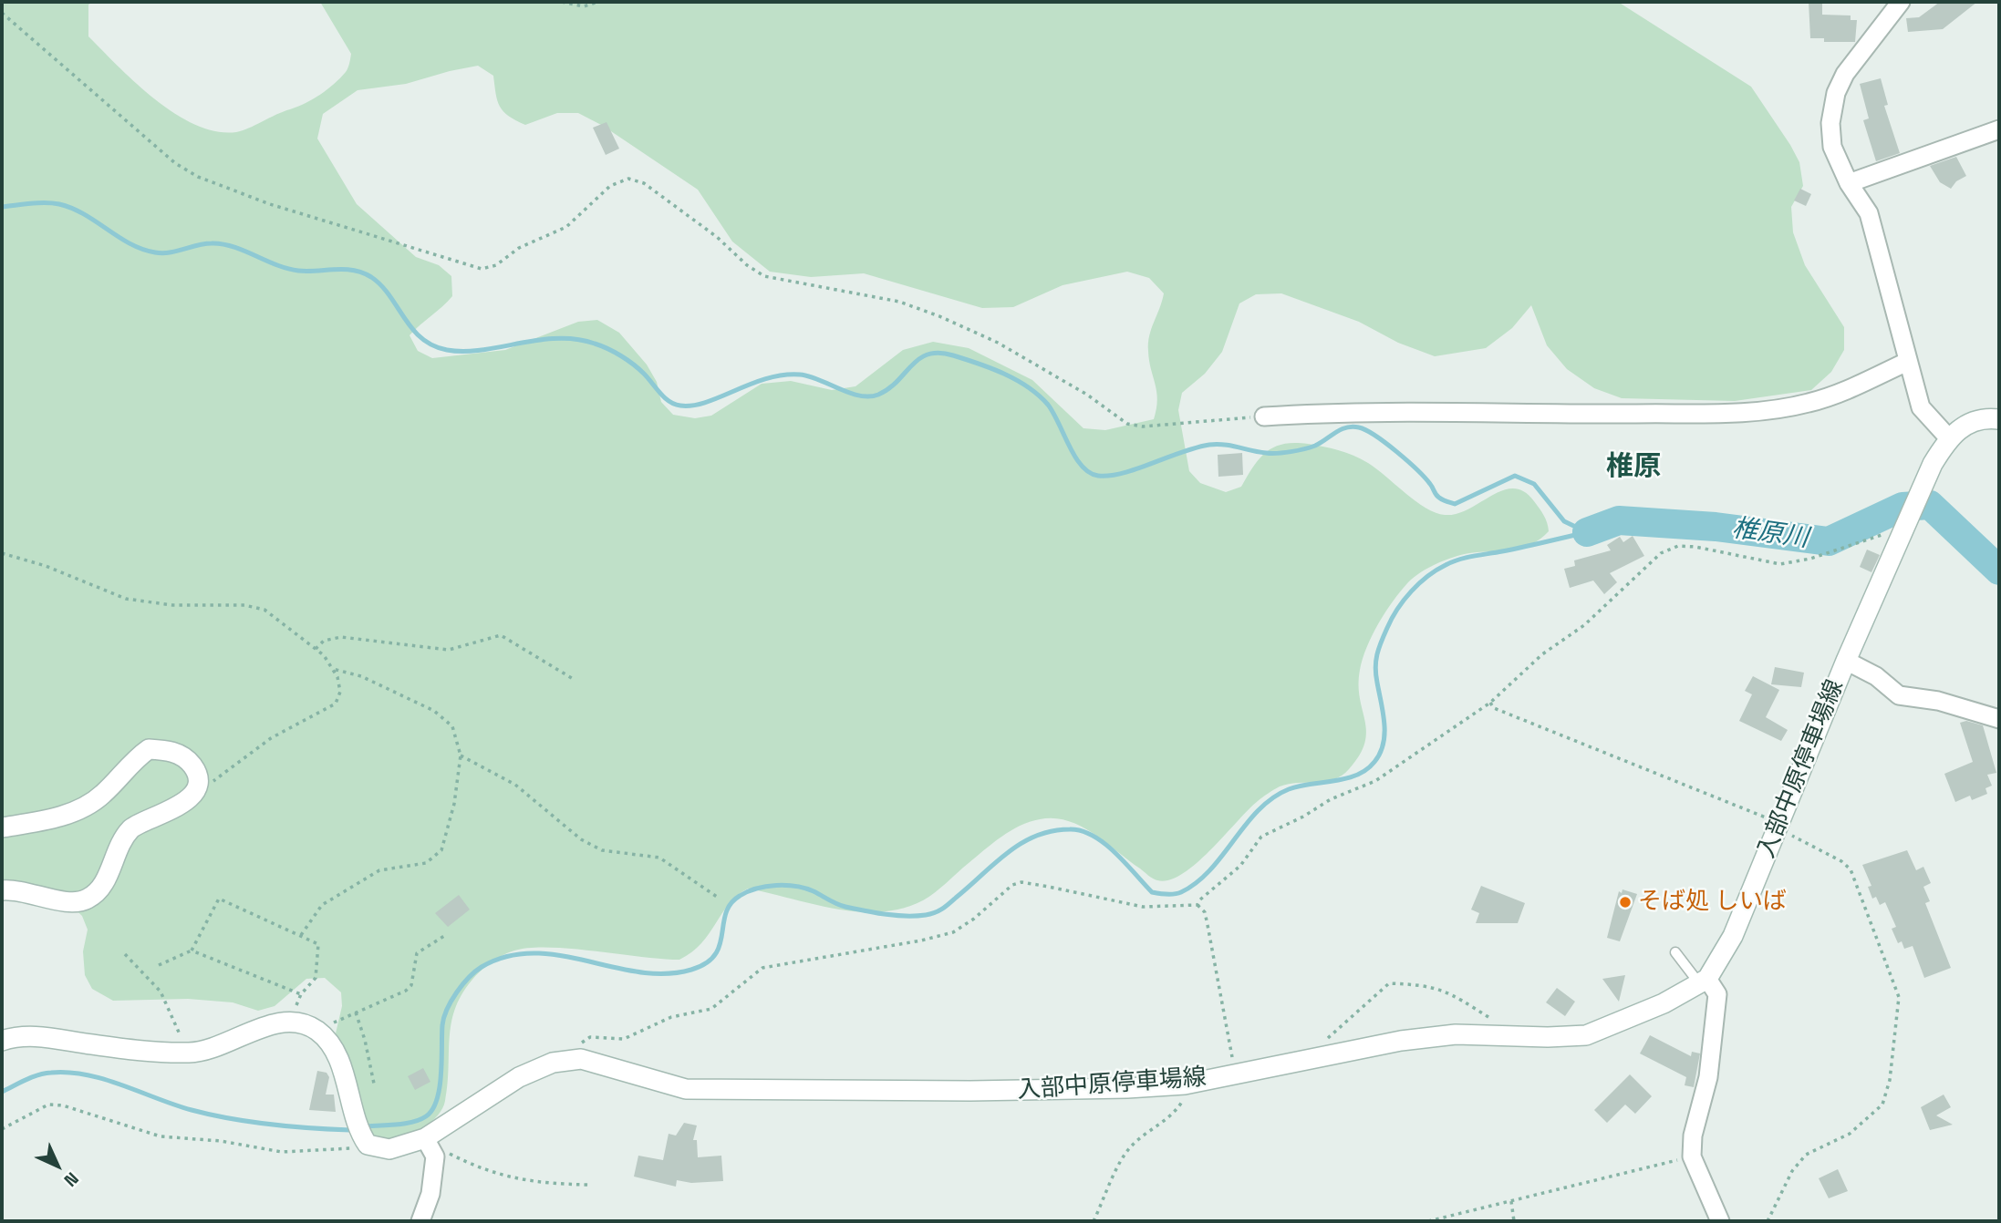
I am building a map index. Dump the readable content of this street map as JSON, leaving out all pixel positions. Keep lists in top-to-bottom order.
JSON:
{
  "streets": {
    "main road": ["入部中原停車場線"]
  },
  "districts": ["椎原"],
  "water": ["椎原川"],
  "places": ["そば処 しいば"],
  "north": "bottom right"
}
